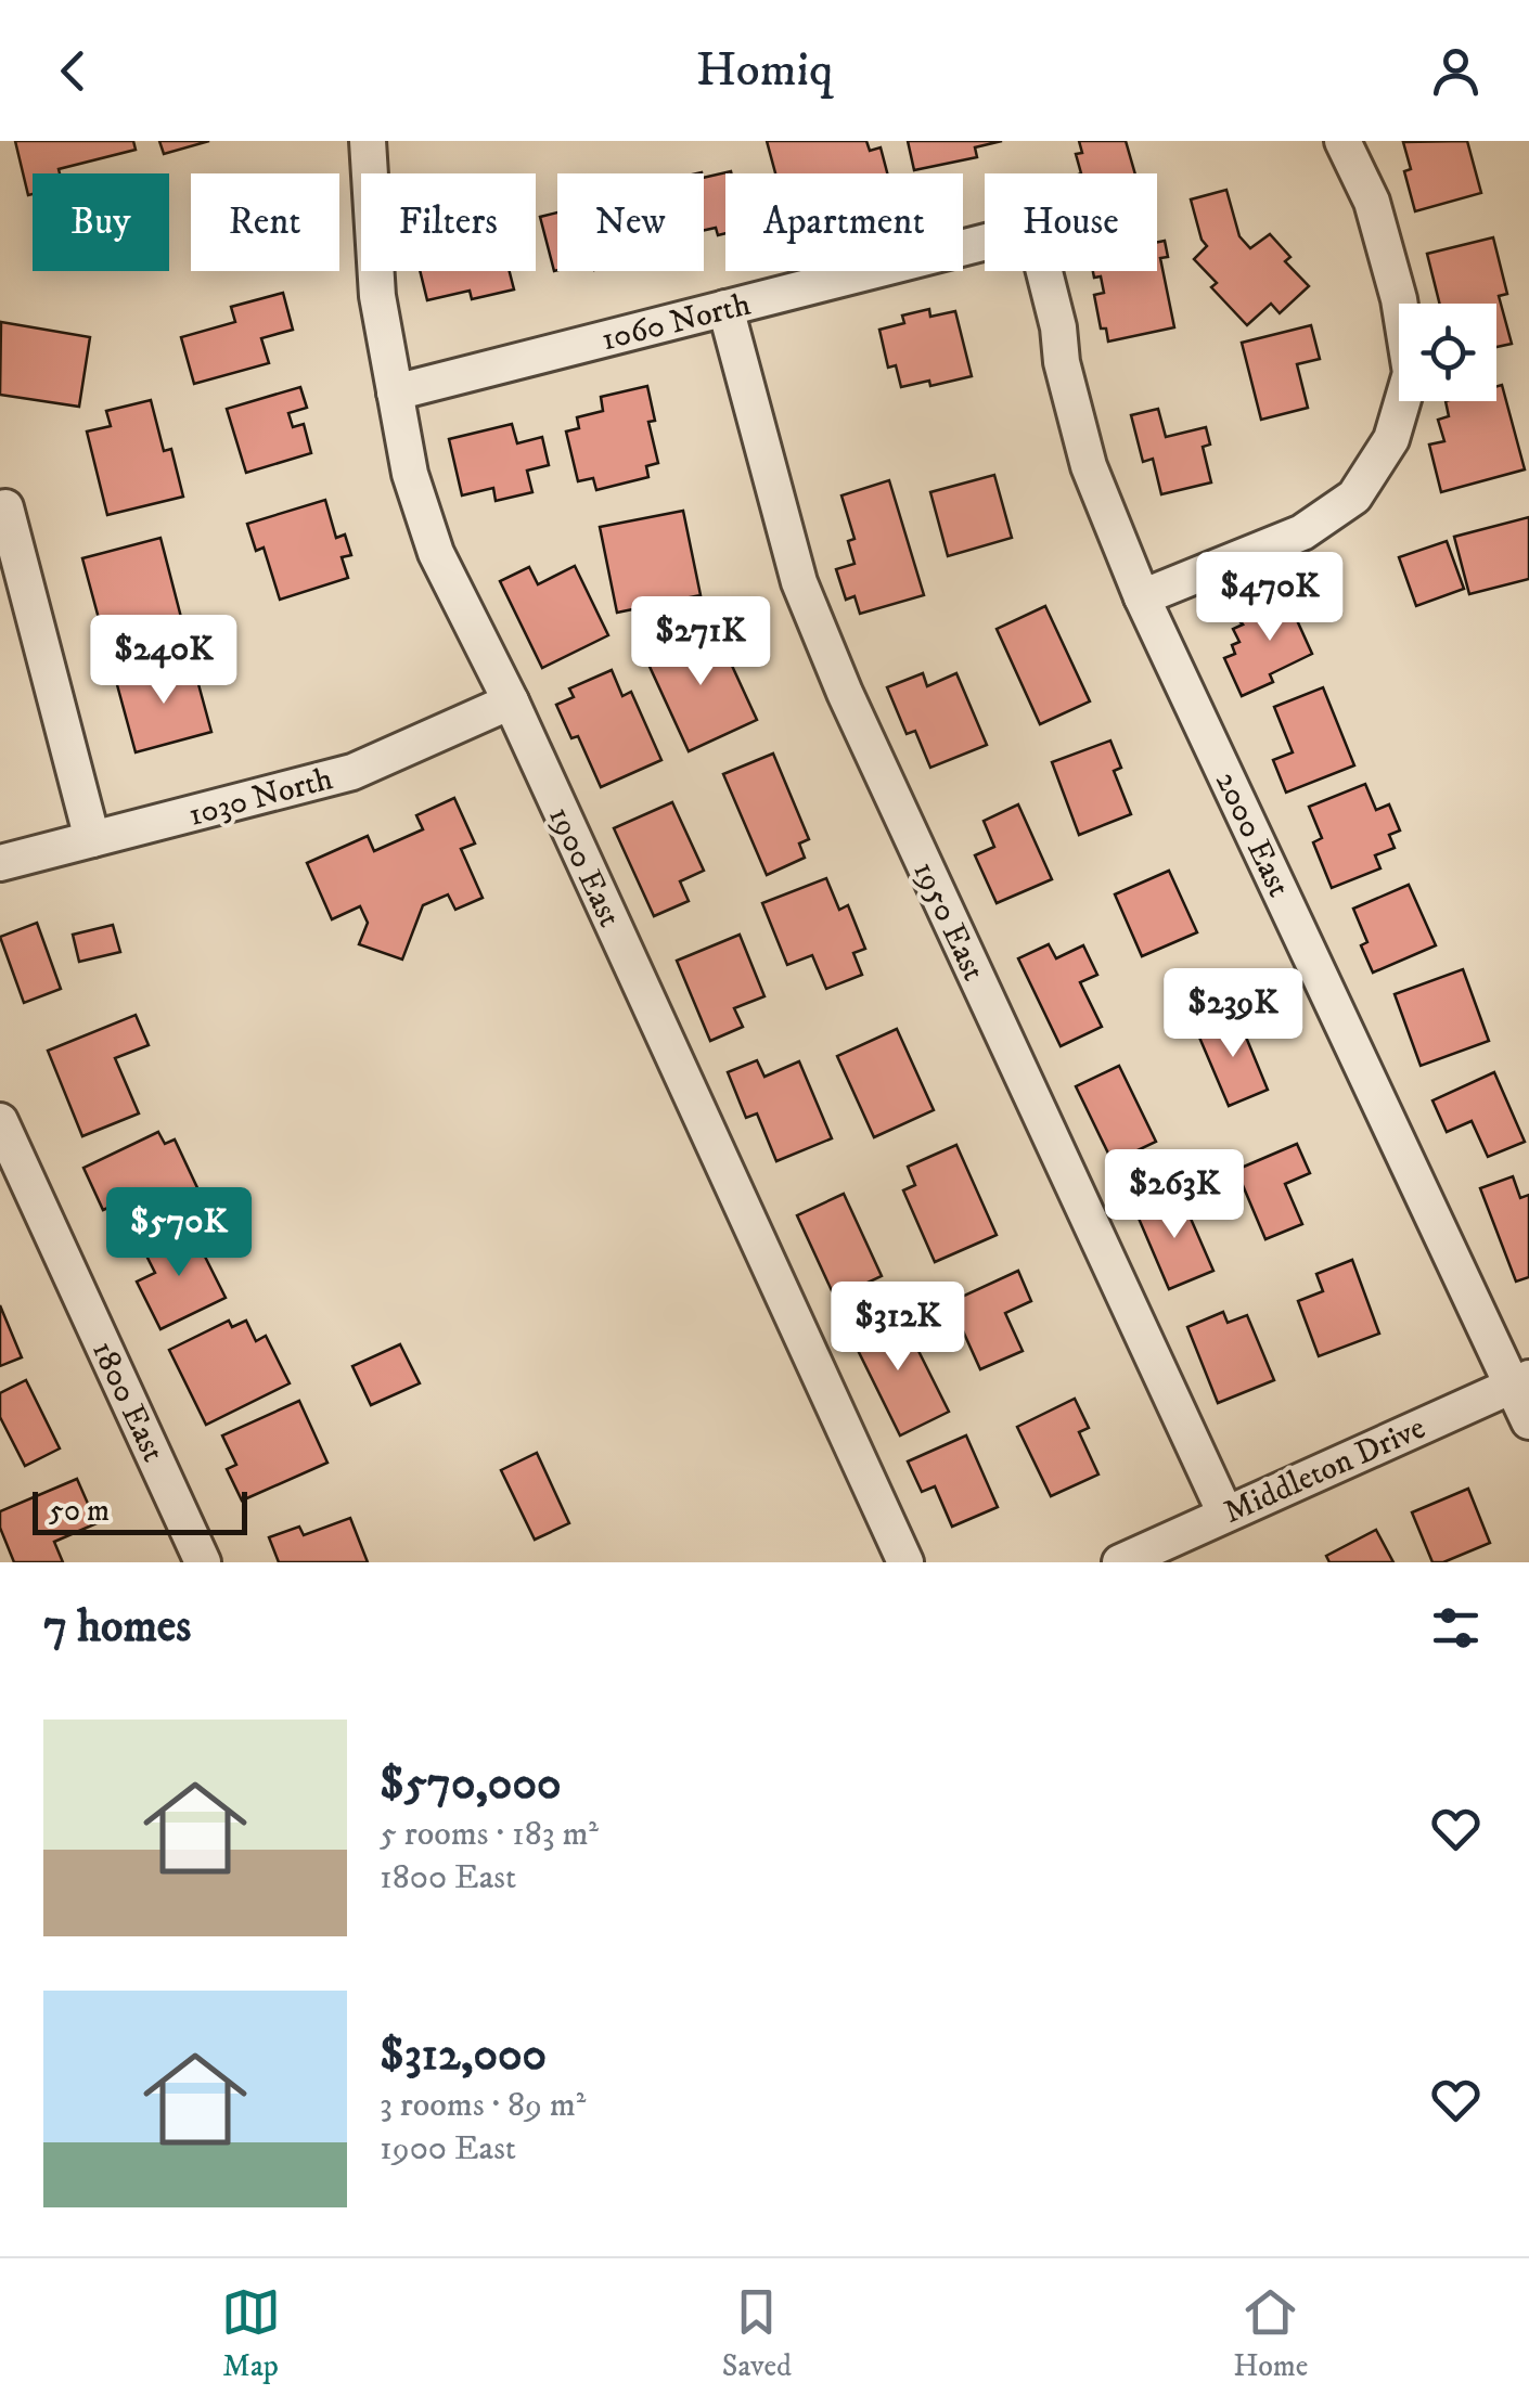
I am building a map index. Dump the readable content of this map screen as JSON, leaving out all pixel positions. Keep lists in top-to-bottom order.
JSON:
{
  "streets": {
    "street": [
      "1060 North",
      "1030 North",
      "2000 East",
      "1900 East",
      "1950 East",
      "1800 East",
      "Middleton Drive"
    ]
  },
  "crossings": [
    ["1060 North", "1900 East"],
    ["1060 North", "1950 East"],
    ["1030 North", "1900 East"],
    ["2000 East", "Middleton Drive"],
    ["1950 East", "Middleton Drive"]
  ],
  "scale_bar": "50 m",
  "page": {
    "header": "Homiq",
    "chip": [
      "Buy",
      "Rent",
      "Filters",
      "New",
      "Apartment",
      "House"
    ],
    "price": [
      "$470K",
      "$271K",
      "$240K",
      "$239K",
      "$263K",
      "$570K",
      "$312K"
    ],
    "scale": "50 m",
    "heading": "7 homes",
    "list": [
      {
        "name": "$570,000",
        "note": "5 rooms · 183 m² · 1800 East"
      },
      {
        "name": "$312,000",
        "note": "3 rooms · 89 m² · 1900 East"
      }
    ],
    "tabs": ["Map", "Saved", "Home"]
  }
}
